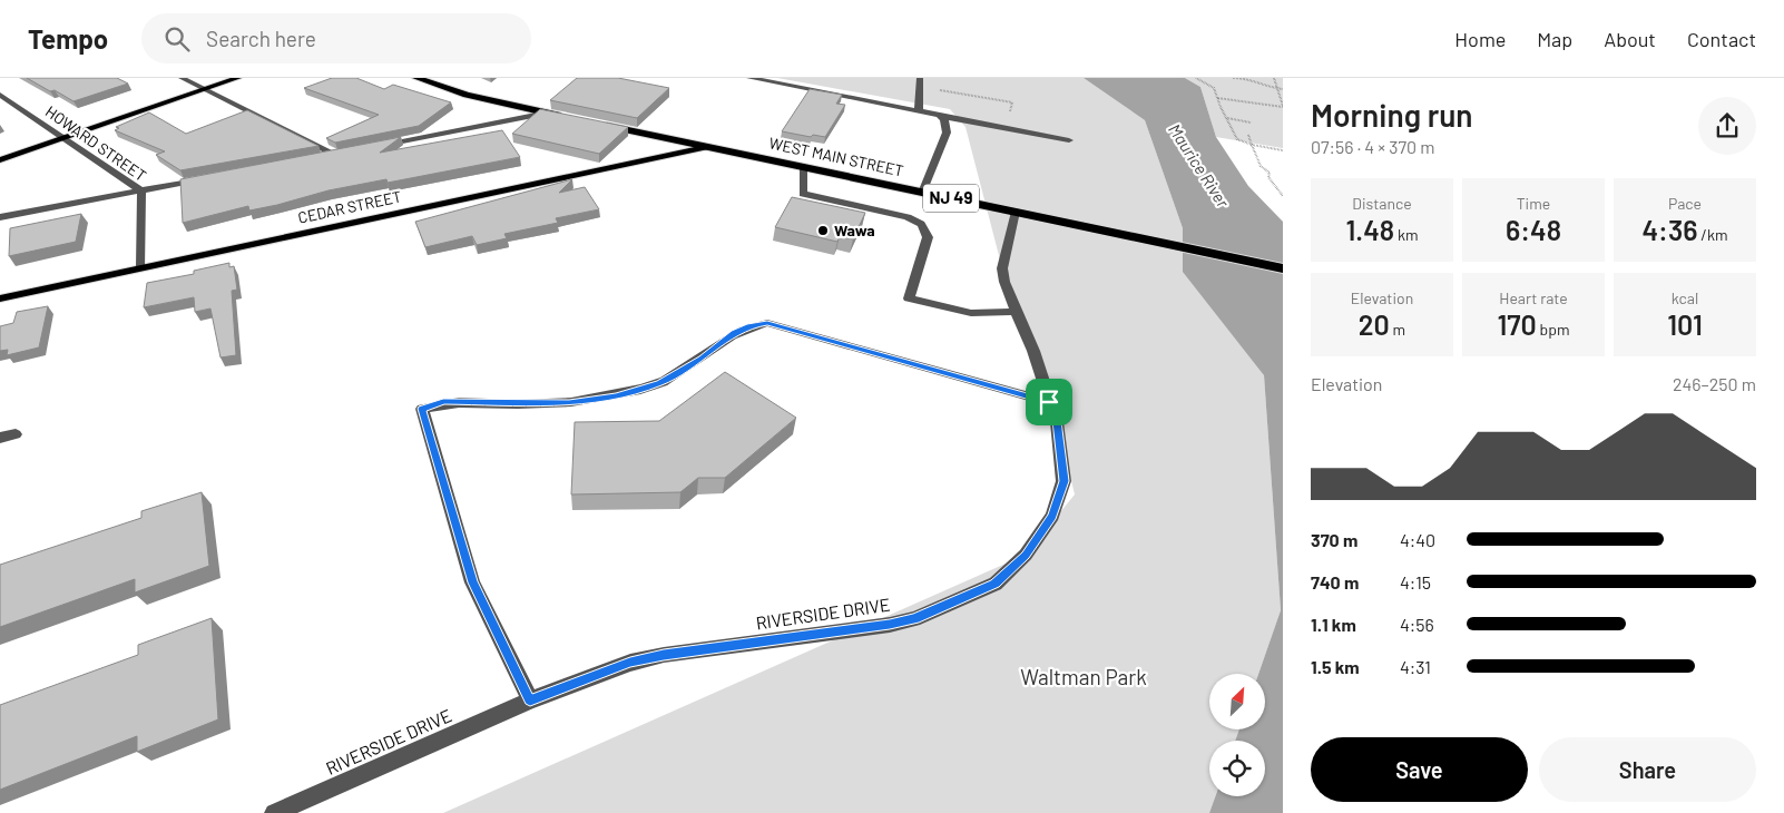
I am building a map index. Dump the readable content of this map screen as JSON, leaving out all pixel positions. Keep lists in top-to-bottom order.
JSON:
{
  "streets": {
    "highway": ["WEST MAIN STREET", "NJ 49"],
    "main road": ["CEDAR STREET"],
    "street": ["HOWARD STREET", "RIVERSIDE DRIVE"]
  },
  "crossings": [
    ["HOWARD STREET", "CEDAR STREET"],
    ["WEST MAIN STREET", "CEDAR STREET"],
    ["WEST MAIN STREET", "RIVERSIDE DRIVE"]
  ],
  "water": ["Maurice River"],
  "parks": ["Waltman Park"],
  "places": ["Wawa"],
  "north": "top right",
  "page": {
    "header": "Tempo",
    "search": "Search here",
    "nav": [
      "Home",
      "Map",
      "About",
      "Contact"
    ],
    "heading": ["Morning run", "07:56 · 4 × 370 m"],
    "stats": [
      ["Distance", "1.48 km"],
      ["Time", "6:48"],
      ["Pace", "4:36 /km"],
      ["Elevation", "20 m"],
      ["Heart rate", "170 bpm"],
      ["kcal", "101"]
    ],
    "chart": ["Elevation", "246–250 m"],
    "list": [
      {
        "name": "370 m",
        "note": "4:40"
      },
      {
        "name": "740 m",
        "note": "4:15"
      },
      {
        "name": "1.1 km",
        "note": "4:56"
      },
      {
        "name": "1.5 km",
        "note": "4:31"
      }
    ],
    "buttons": ["Save", "Share"]
  }
}
